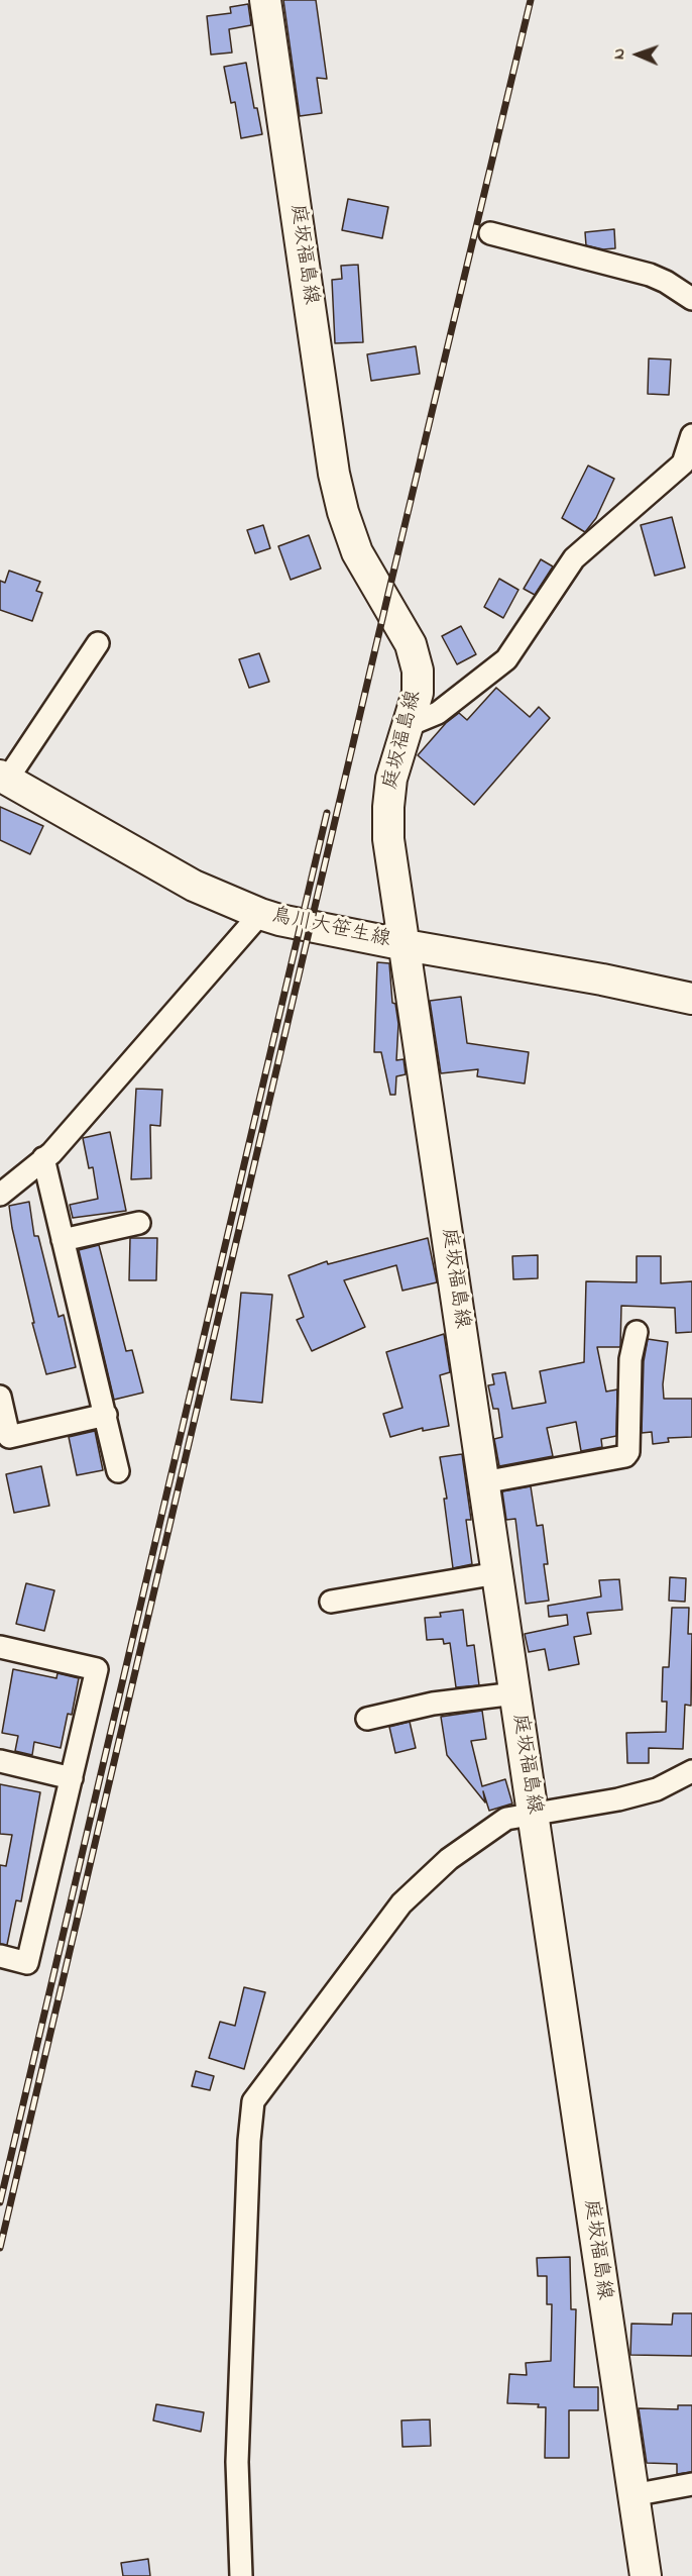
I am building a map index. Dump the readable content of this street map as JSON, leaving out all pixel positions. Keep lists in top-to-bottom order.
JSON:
{
  "streets": {
    "main road": ["庭坂福島線", "鳥川大笹生線"]
  },
  "crossings": [
    ["庭坂福島線", "鳥川大笹生線"]
  ],
  "north": "left"
}
